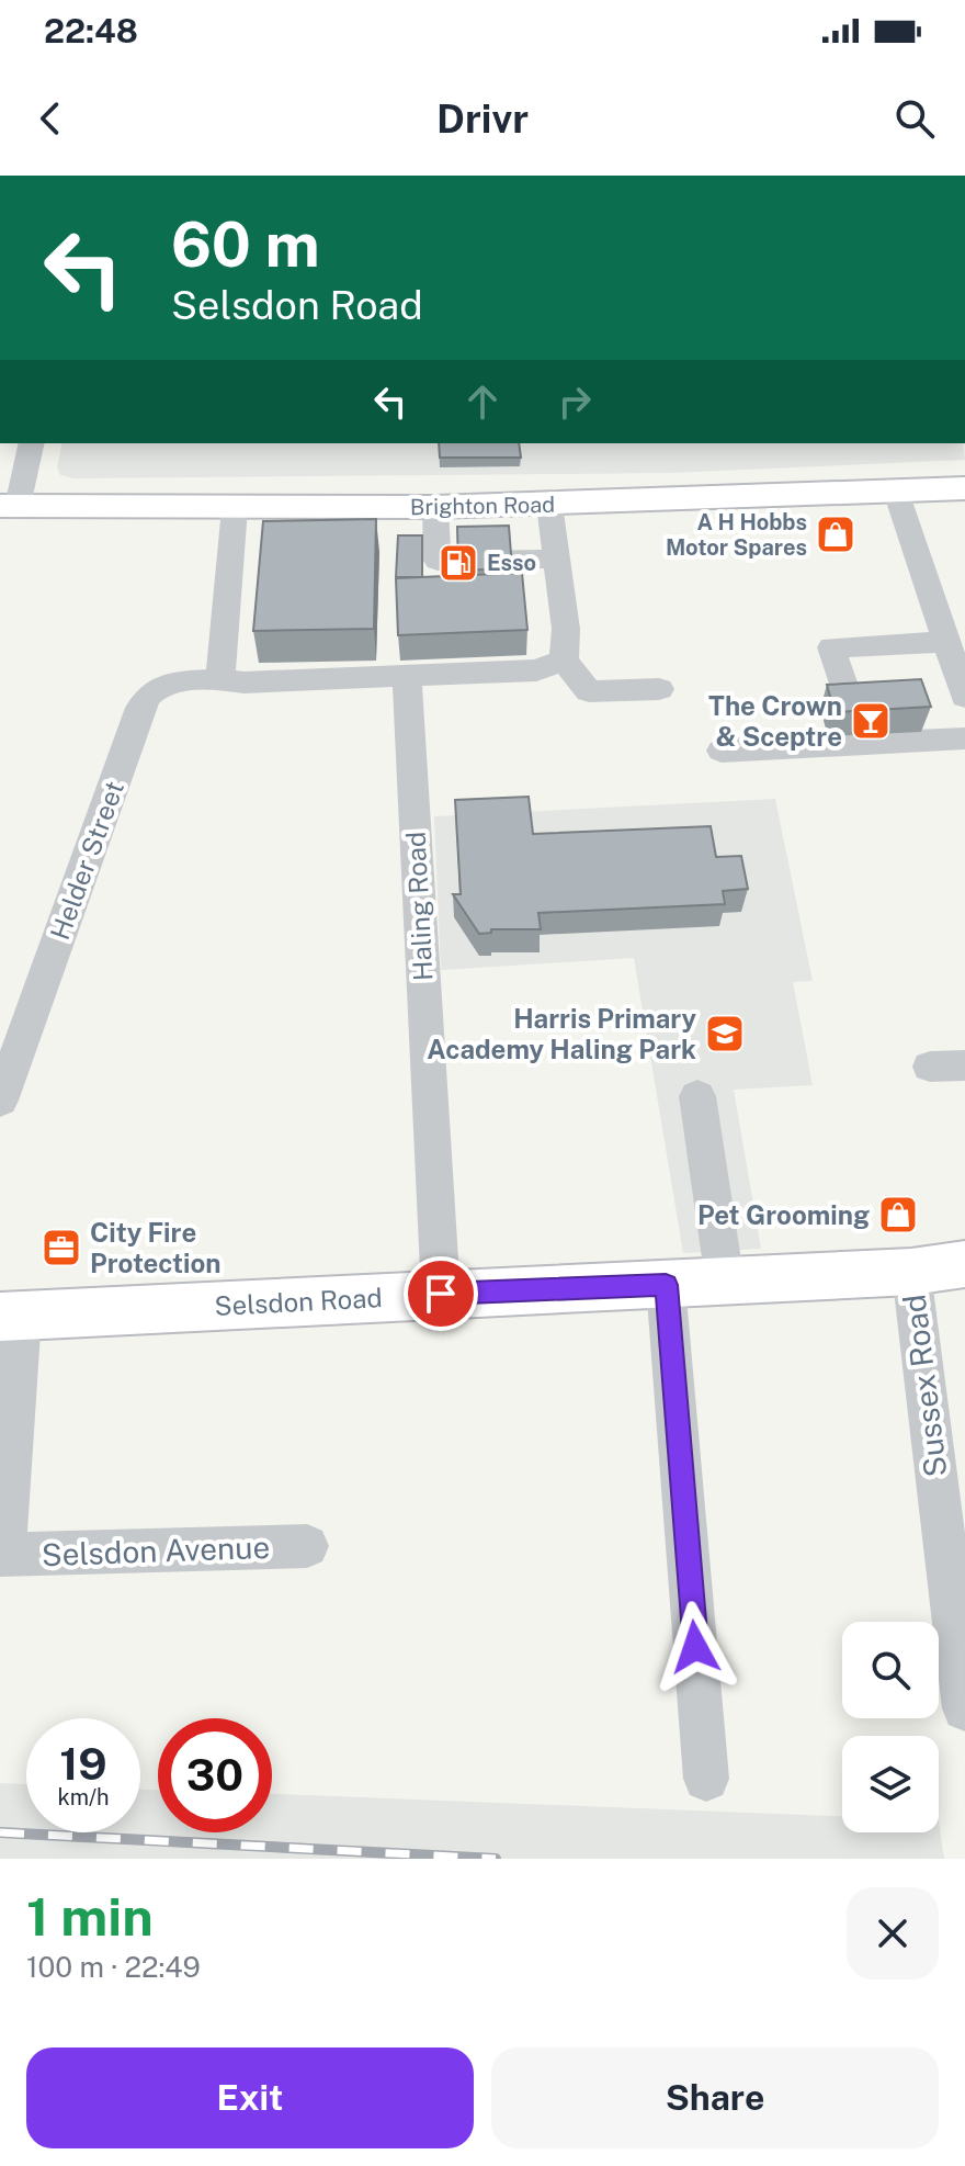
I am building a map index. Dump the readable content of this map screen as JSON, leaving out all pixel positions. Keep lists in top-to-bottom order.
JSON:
{
  "streets": {
    "main road": ["Brighton Road", "Selsdon Road"],
    "street": [
      "Helder Street",
      "Haling Road",
      "Sussex Road",
      "Selsdon Avenue"
    ]
  },
  "crossings": [
    ["Haling Road", "Selsdon Road"],
    ["Selsdon Road", "Sussex Road"],
    ["Selsdon Road", "Selsdon Avenue"]
  ],
  "places": {
    "shop": ["A H Hobbs Motor Spares", "Pet Grooming"],
    "fuel station": ["Esso"],
    "bar": ["The Crown & Sceptre"],
    "school or university": ["Harris Primary Academy Haling Park"],
    "office": ["City Fire Protection"]
  },
  "page": {
    "status": "22:48",
    "header": "Drivr",
    "turn": ["60 m", "Selsdon Road"],
    "speed": "19 km/h",
    "limit": "30",
    "heading": ["1 min", "100 m · 22:49"],
    "buttons": ["Exit", "Share"]
  }
}
